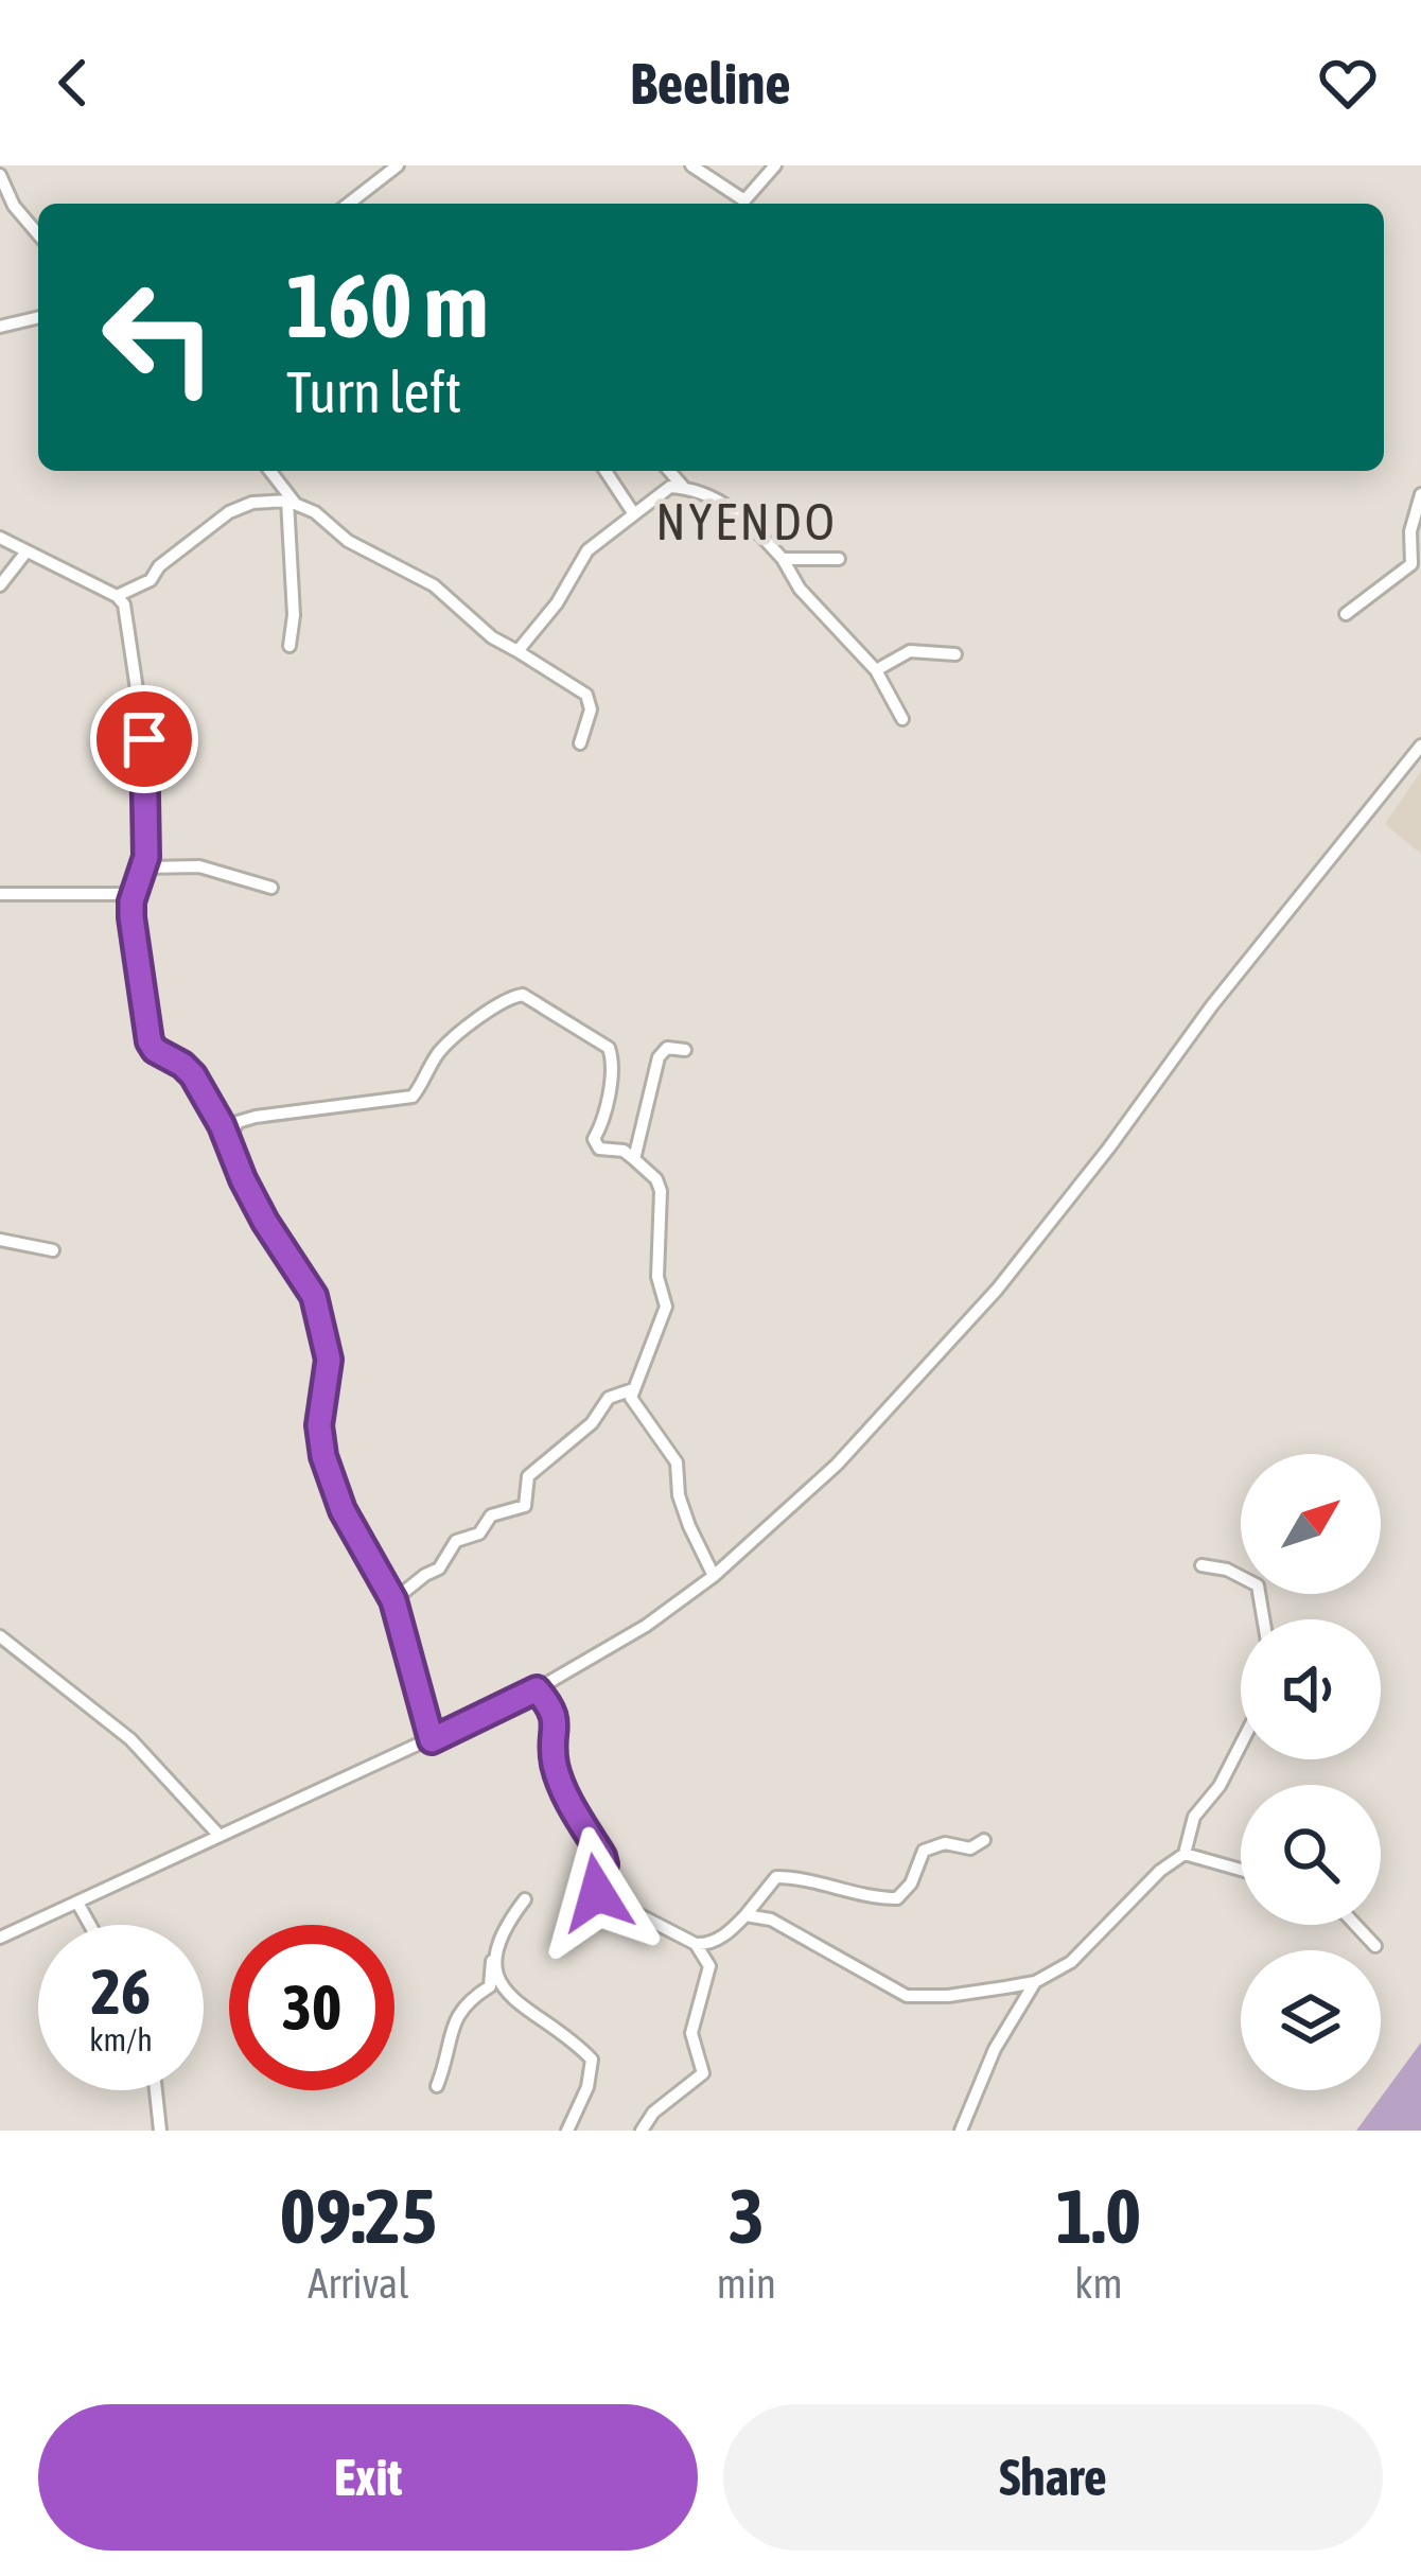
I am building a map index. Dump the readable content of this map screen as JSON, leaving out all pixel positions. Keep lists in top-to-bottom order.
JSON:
{
  "districts": ["NYENDO"],
  "north": "top right",
  "page": {
    "header": "Beeline",
    "turn": ["160 m", "Turn left"],
    "speed": "26 km/h",
    "limit": "30",
    "eta": [
      "09:25",
      "Arrival",
      "3",
      "min",
      "1.0",
      "km"
    ],
    "buttons": ["Exit", "Share"]
  }
}
